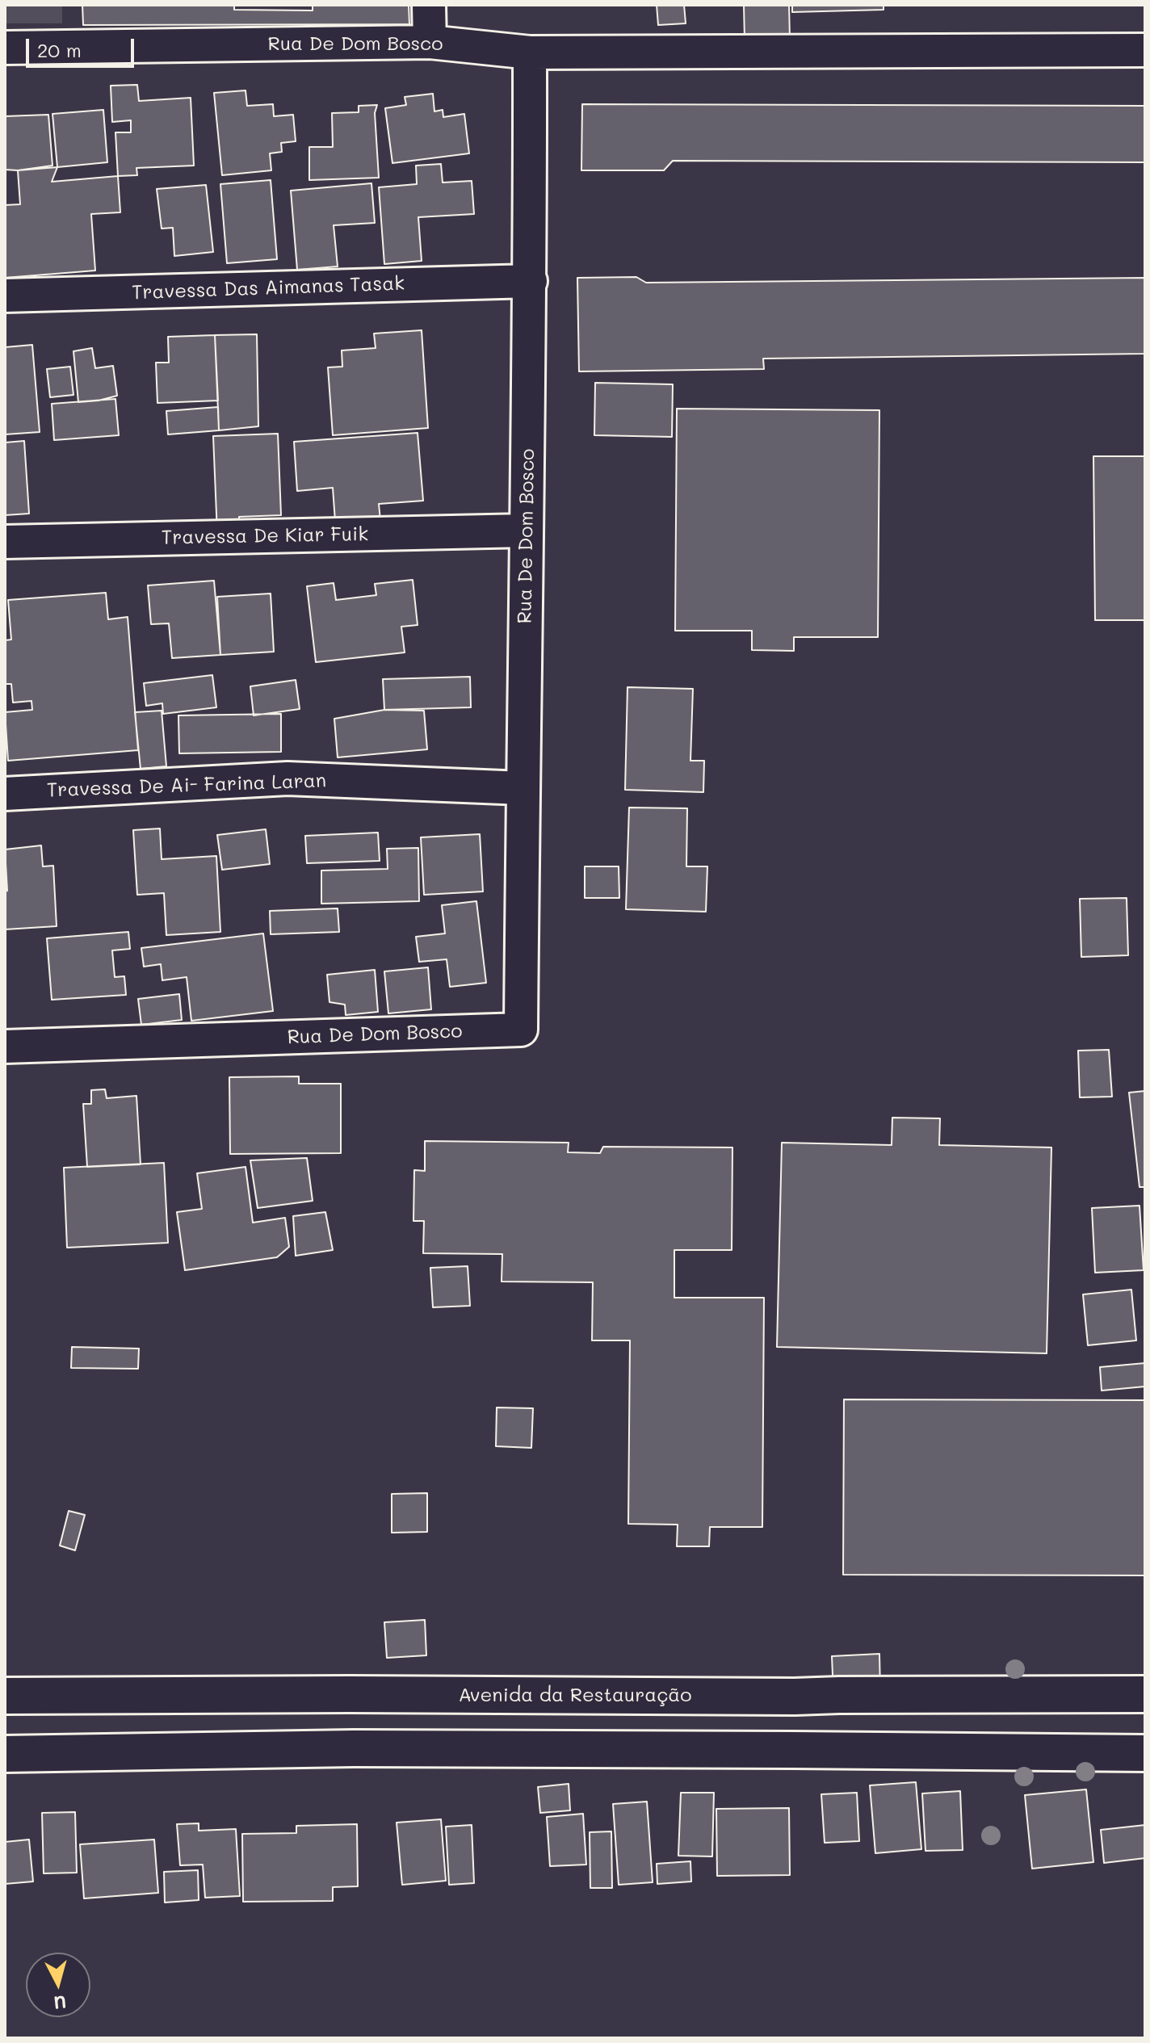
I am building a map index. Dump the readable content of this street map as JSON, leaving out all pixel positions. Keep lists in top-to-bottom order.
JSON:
{
  "streets": {
    "main road": ["Avenida da Restauração"],
    "street": [
      "Rua De Dom Bosco",
      "Travessa Das Aimanas Tasak",
      "Travessa De Kiar Fuik",
      "Travessa De Ai- Farina Laran"
    ]
  },
  "crossings": [
    ["Rua De Dom Bosco", "Travessa Das Aimanas Tasak"],
    ["Rua De Dom Bosco", "Travessa De Kiar Fuik"],
    ["Rua De Dom Bosco", "Travessa De Ai- Farina Laran"]
  ],
  "scale_bar": "20 m",
  "north": "bottom"
}
